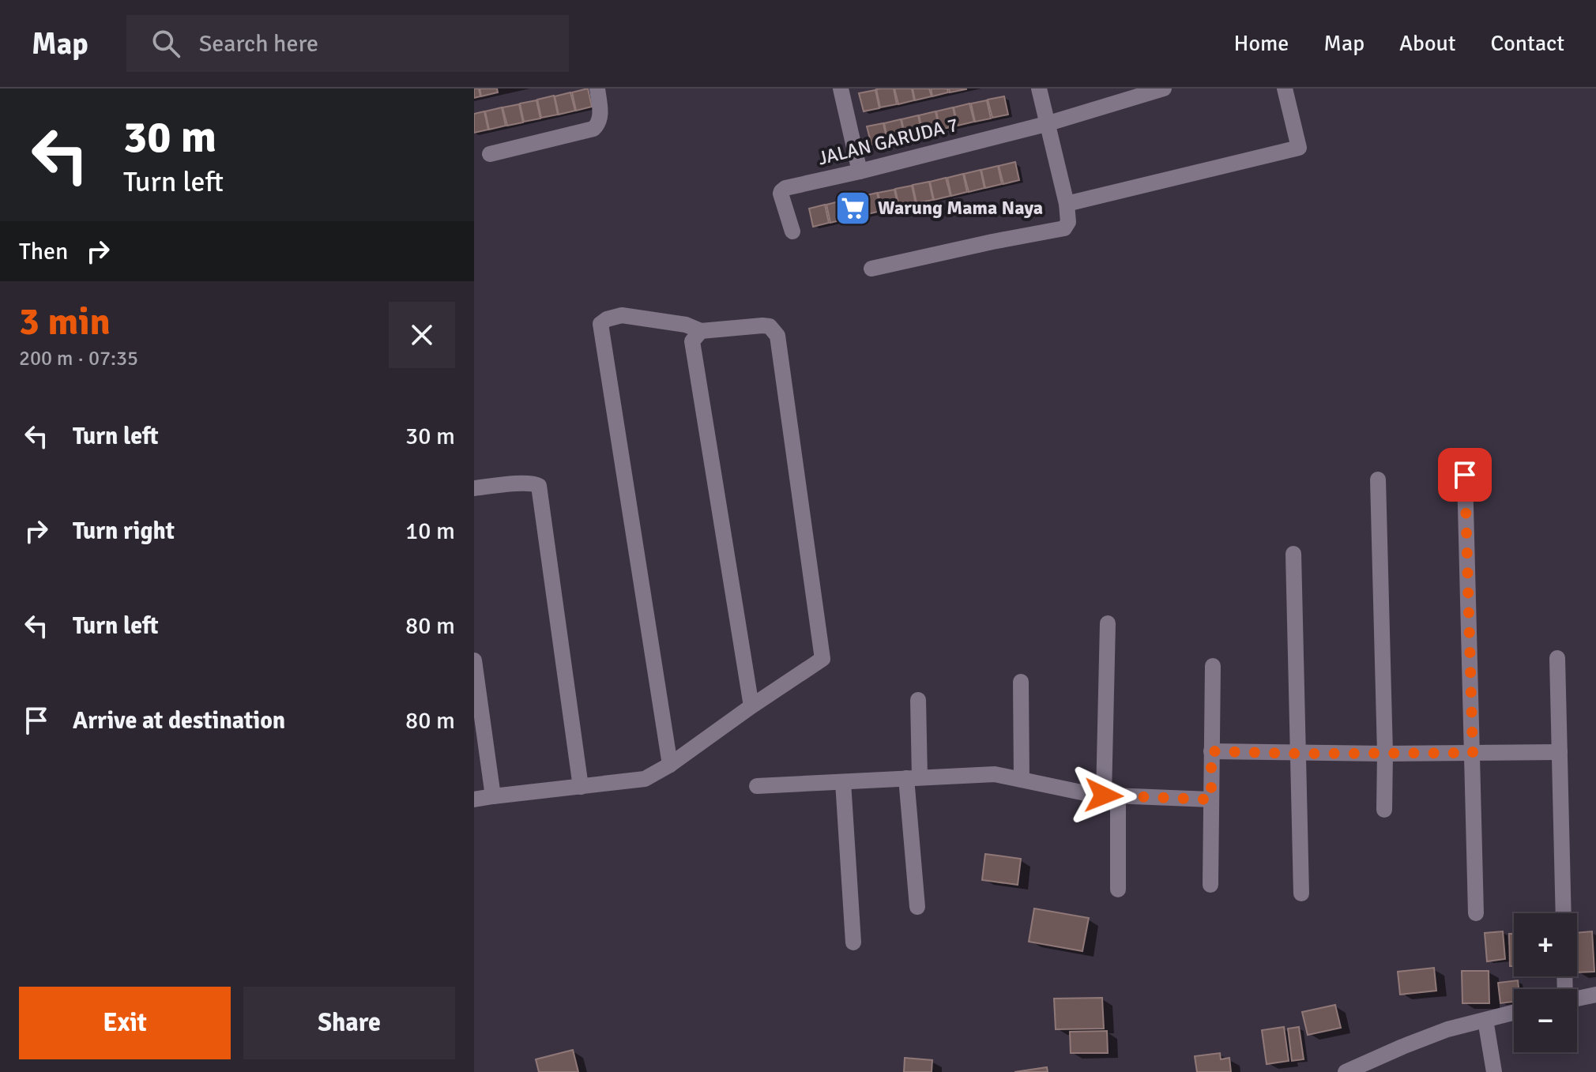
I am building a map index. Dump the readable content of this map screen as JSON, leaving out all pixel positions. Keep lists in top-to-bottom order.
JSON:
{
  "streets": {
    "street": ["JALAN GARUDA 7"]
  },
  "places": {
    "supermarket": ["Warung Mama Naya"]
  },
  "page": {
    "header": "Map",
    "search": "Search here",
    "nav": [
      "Home",
      "Map",
      "About",
      "Contact"
    ],
    "turn": ["30 m", "Turn left"],
    "then": "Then",
    "heading": ["3 min", "200 m · 07:35"],
    "list": [
      {
        "name": "Turn left",
        "value": "30 m"
      },
      {
        "name": "Turn right",
        "value": "10 m"
      },
      {
        "name": "Turn left",
        "value": "80 m"
      },
      {
        "name": "Arrive at destination",
        "value": "80 m"
      }
    ],
    "map_buttons": ["+", "−"],
    "buttons": ["Exit", "Share"]
  }
}
